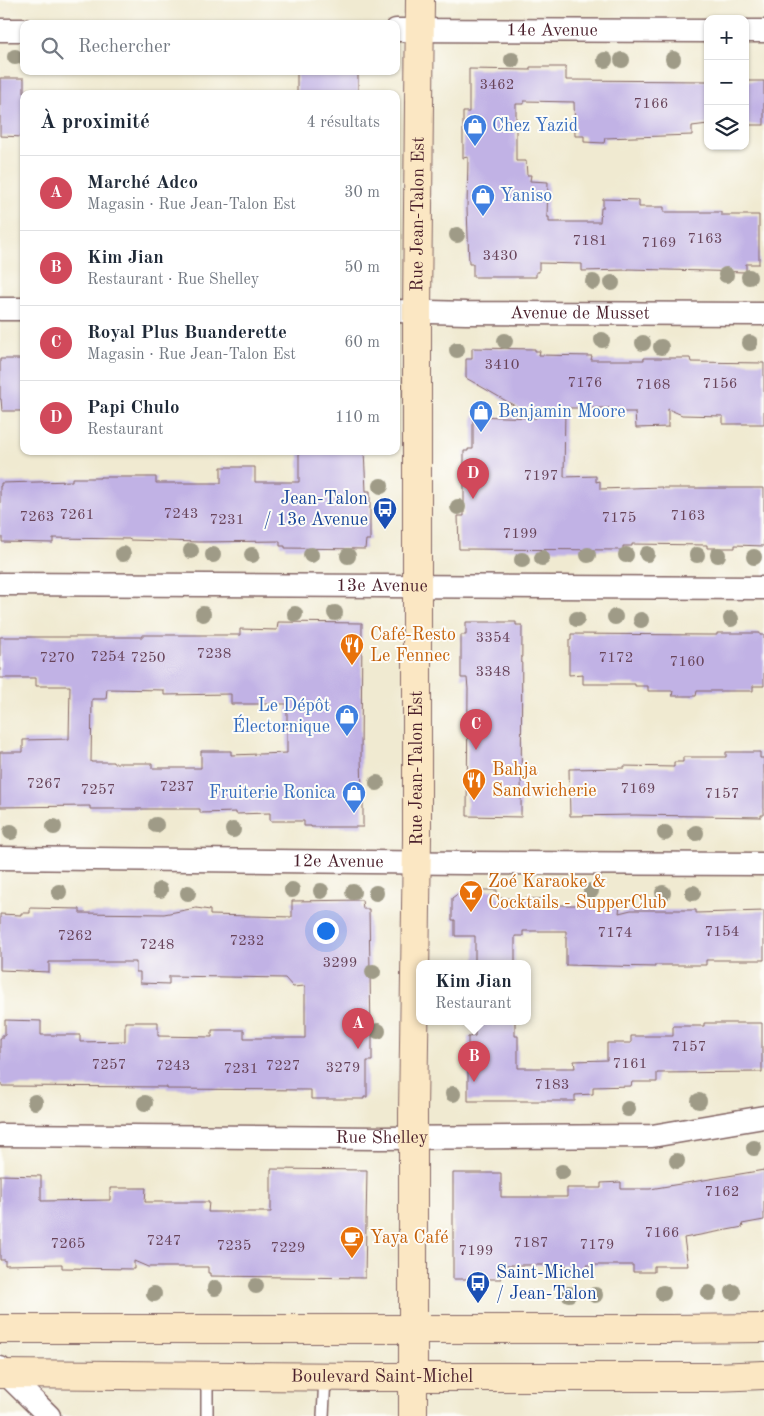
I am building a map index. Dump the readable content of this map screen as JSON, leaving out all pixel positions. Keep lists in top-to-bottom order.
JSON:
{
  "streets": {
    "main road": ["Rue Jean-Talon Est", "Boulevard Saint-Michel"],
    "street": [
      "14e Avenue",
      "Avenue de Musset",
      "13e Avenue",
      "12e Avenue",
      "Rue Shelley"
    ]
  },
  "crossings": [
    ["14e Avenue", "Rue Jean-Talon Est"],
    ["Rue Jean-Talon Est", "Avenue de Musset"],
    ["Rue Jean-Talon Est", "13e Avenue"],
    ["Rue Jean-Talon Est", "12e Avenue"],
    ["Rue Jean-Talon Est", "Rue Shelley"],
    ["Rue Jean-Talon Est", "Boulevard Saint-Michel"]
  ],
  "places": {
    "shop": [
      "Chez Yazid",
      "Yaniso",
      "Benjamin Moore",
      "Le Dépôt Électornique",
      "Fruiterie Ronica"
    ],
    "bus stop": ["Jean-Talon / 13e Avenue", "Saint-Michel / Jean-Talon"],
    "restaurant": ["Café-Resto Le Fennec", "Bahja Sandwicherie"],
    "bar": ["Zoé Karaoke & Cocktails - SupperClub"],
    "cafe": ["Yaya Café"]
  },
  "house_numbers": [
    "3462",
    "7166",
    "7163",
    "7181",
    "7169",
    "3430",
    "3410",
    "7176",
    "7156",
    "7168",
    "7197",
    "7243",
    "7261",
    "7163",
    "7263",
    "7175",
    "7231",
    "7199",
    "3354",
    "7238",
    "7254",
    "7270",
    "7250",
    "7172",
    "7160",
    "3348",
    "7267",
    "7237",
    "7169",
    "7257",
    "7157",
    "7154",
    "7174",
    "7262",
    "7232",
    "7248",
    "3299",
    "7157",
    "7161",
    "7257",
    "7243",
    "7227",
    "3279",
    "7231",
    "7183",
    "7162",
    "7166",
    "7247",
    "7187",
    "7265",
    "7179",
    "7235",
    "7229",
    "7199"
  ],
  "page": {
    "map_buttons": ["+", "−"],
    "search": "Rechercher",
    "heading": ["À proximité", "4 résultats"],
    "list": [
      {
        "mark": "A",
        "name": "Marché Adco",
        "note": "Magasin · Rue Jean-Talon Est",
        "value": "30 m"
      },
      {
        "mark": "B",
        "name": "Kim Jian",
        "note": "Restaurant · Rue Shelley",
        "value": "50 m"
      },
      {
        "mark": "C",
        "name": "Royal Plus Buanderette",
        "note": "Magasin · Rue Jean-Talon Est",
        "value": "60 m"
      },
      {
        "mark": "D",
        "name": "Papi Chulo",
        "note": "Restaurant",
        "value": "110 m"
      }
    ],
    "pins": [
      "D",
      "C",
      "A",
      "B"
    ],
    "popup": ["Kim Jian", "Restaurant"]
  }
}
